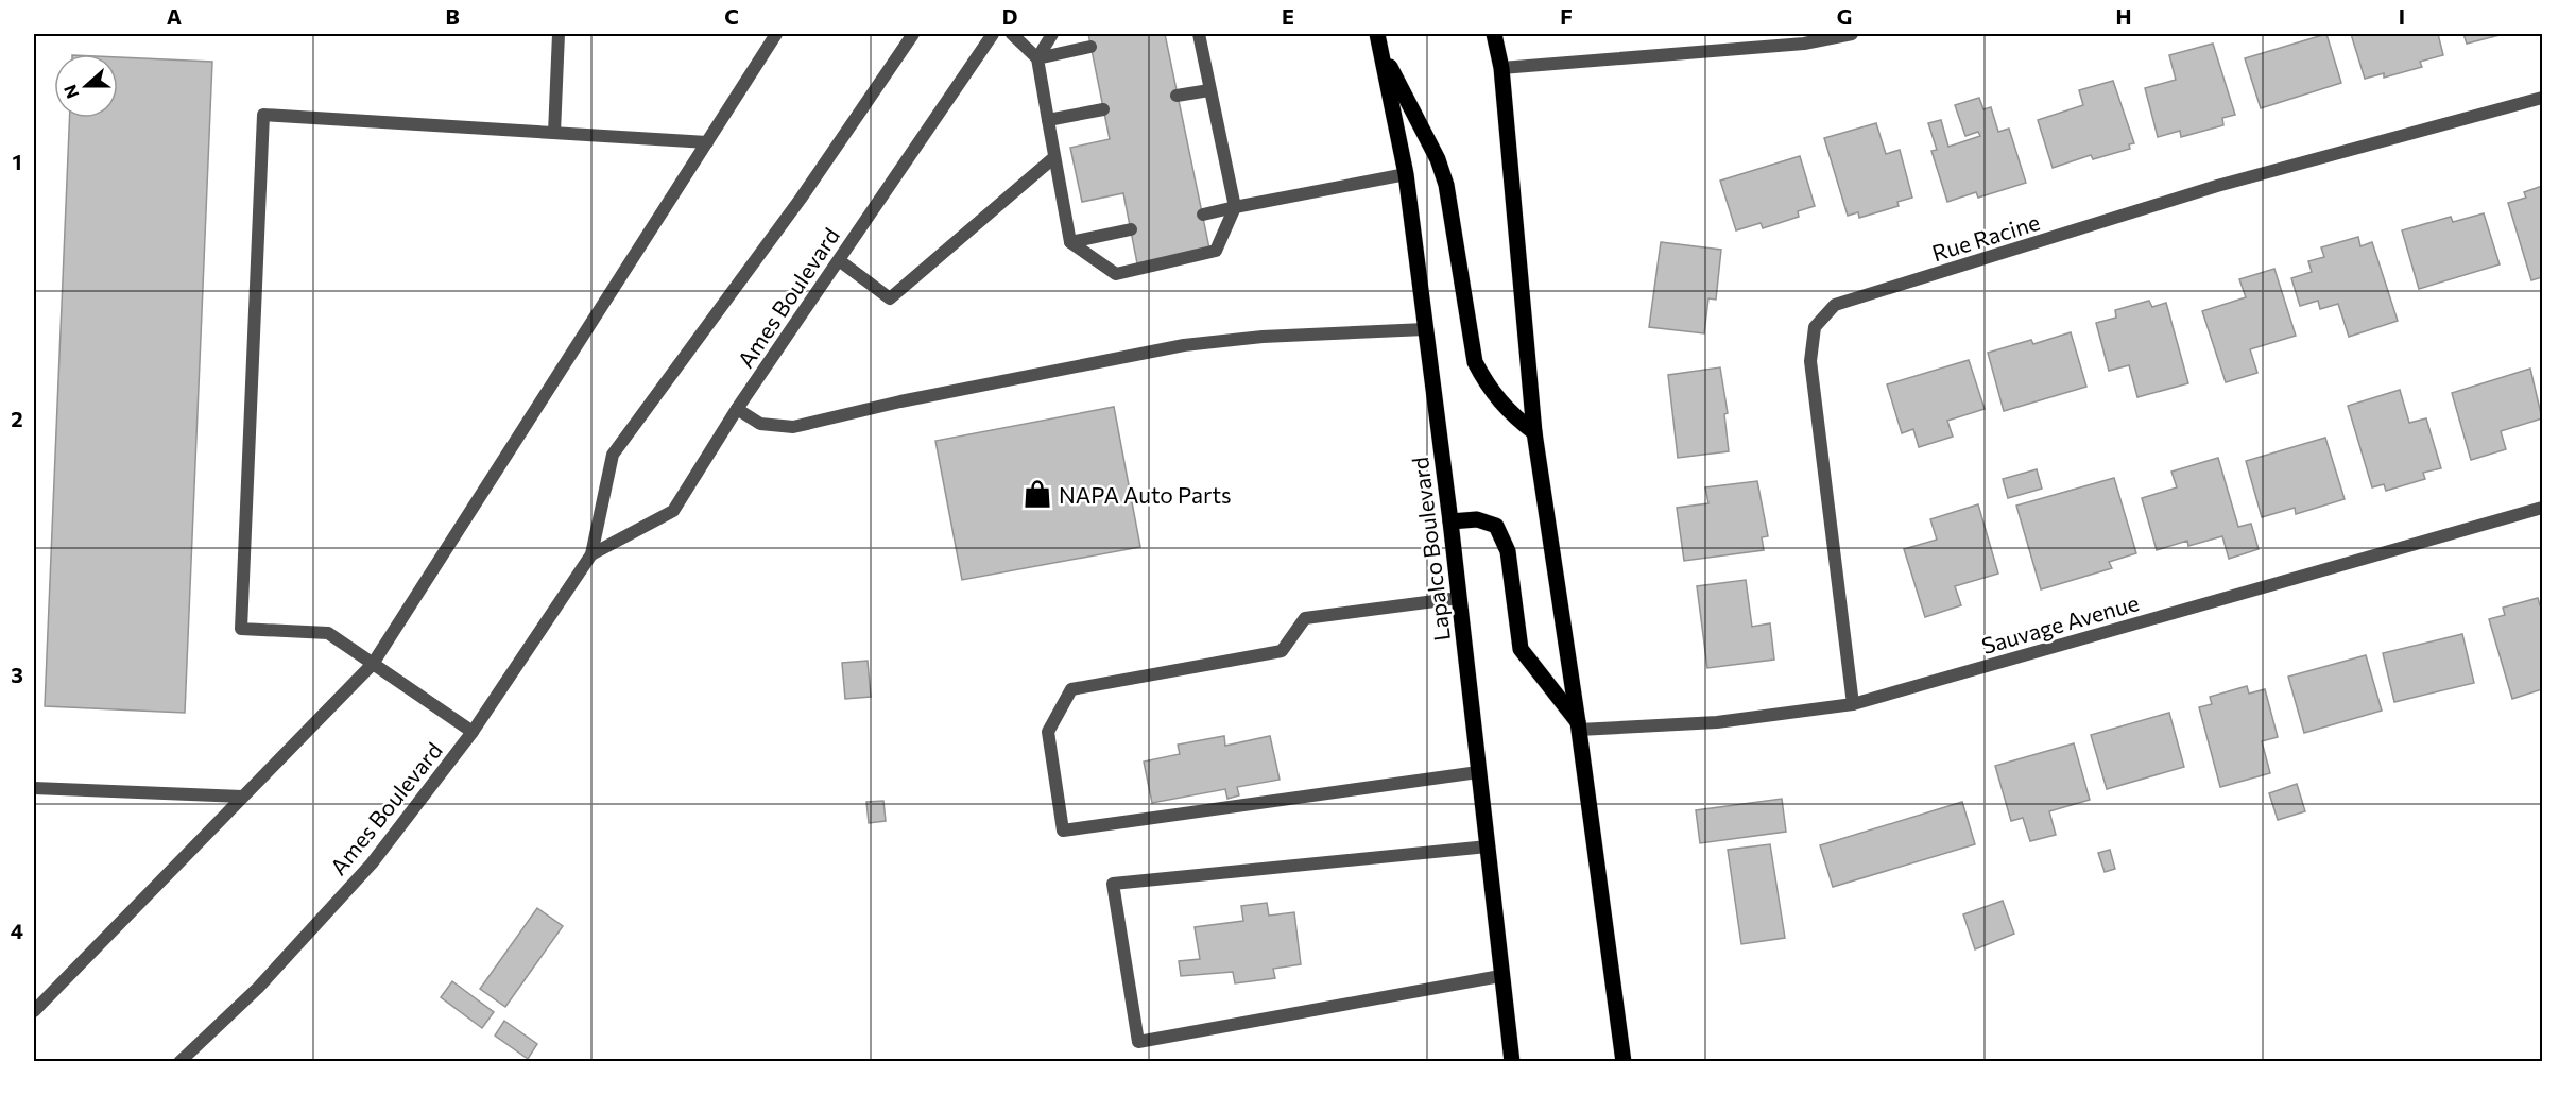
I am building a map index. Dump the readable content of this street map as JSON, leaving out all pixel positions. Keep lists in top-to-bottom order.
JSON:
{
  "streets": {
    "main road": ["Lapalco Boulevard"],
    "street": ["Rue Racine", "Ames Boulevard", "Sauvage Avenue"]
  },
  "crossings": [
    ["Rue Racine", "Sauvage Avenue"]
  ],
  "places": {
    "shop": ["NAPA Auto Parts"]
  },
  "north": "left",
  "grid": {
    "columns": [
      "A",
      "B",
      "C",
      "D",
      "E",
      "F",
      "G",
      "H",
      "I"
    ],
    "rows": [
      "1",
      "2",
      "3",
      "4"
    ]
  }
}
